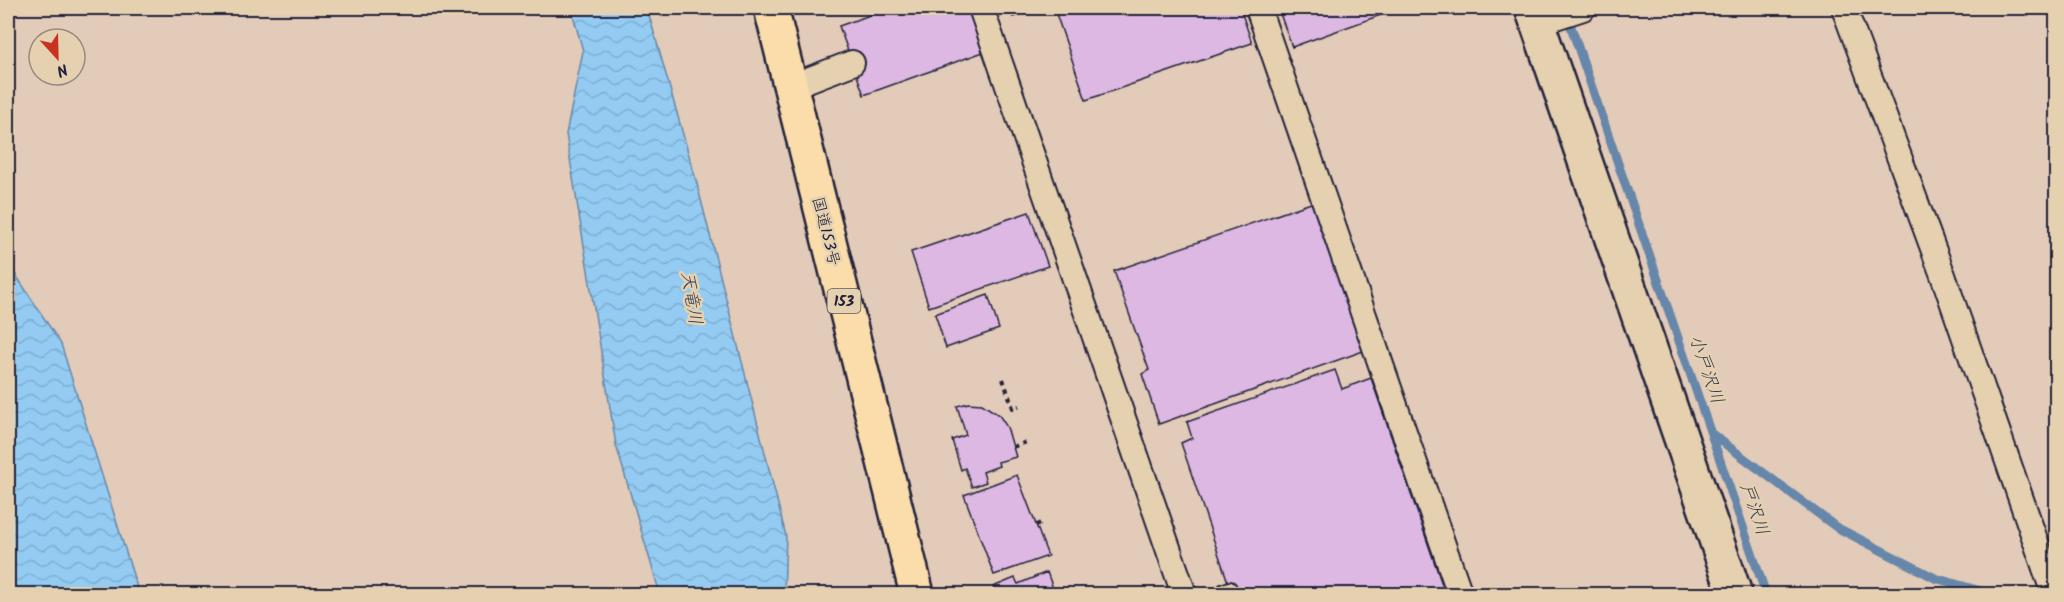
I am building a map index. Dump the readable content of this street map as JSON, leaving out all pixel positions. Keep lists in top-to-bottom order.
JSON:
{
  "streets": {
    "highway": ["国道153号", "153"]
  },
  "water": ["天竜川", "小戸沢川", "戸沢川"],
  "north": "bottom"
}
